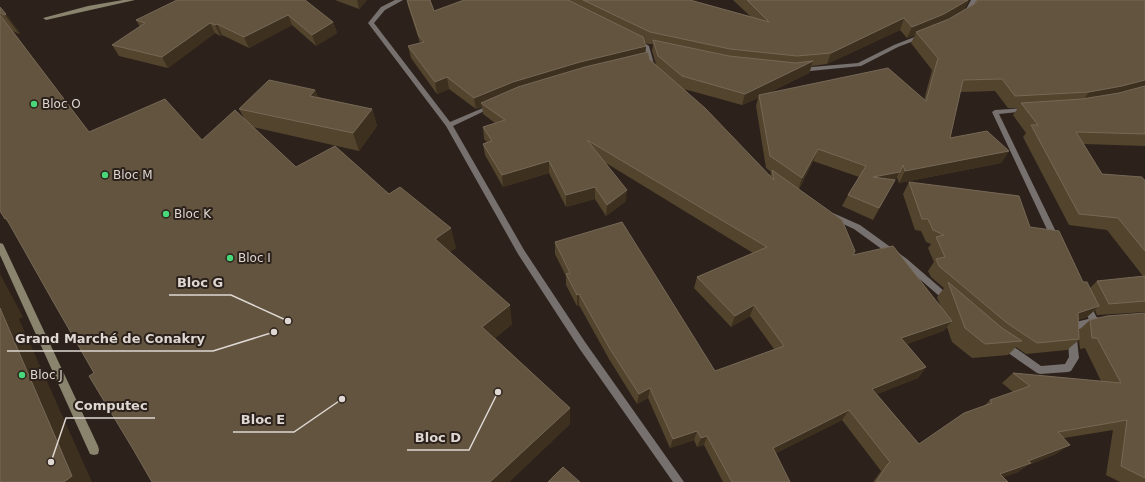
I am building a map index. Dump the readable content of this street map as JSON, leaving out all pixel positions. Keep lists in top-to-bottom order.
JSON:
{
  "places": [
    "Bloc O",
    "Bloc M",
    "Bloc K",
    "Bloc I",
    "Bloc G",
    "Grand Marché de Conakry",
    "Bloc J",
    "Bloc D",
    "Bloc E",
    "Computec"
  ]
}
